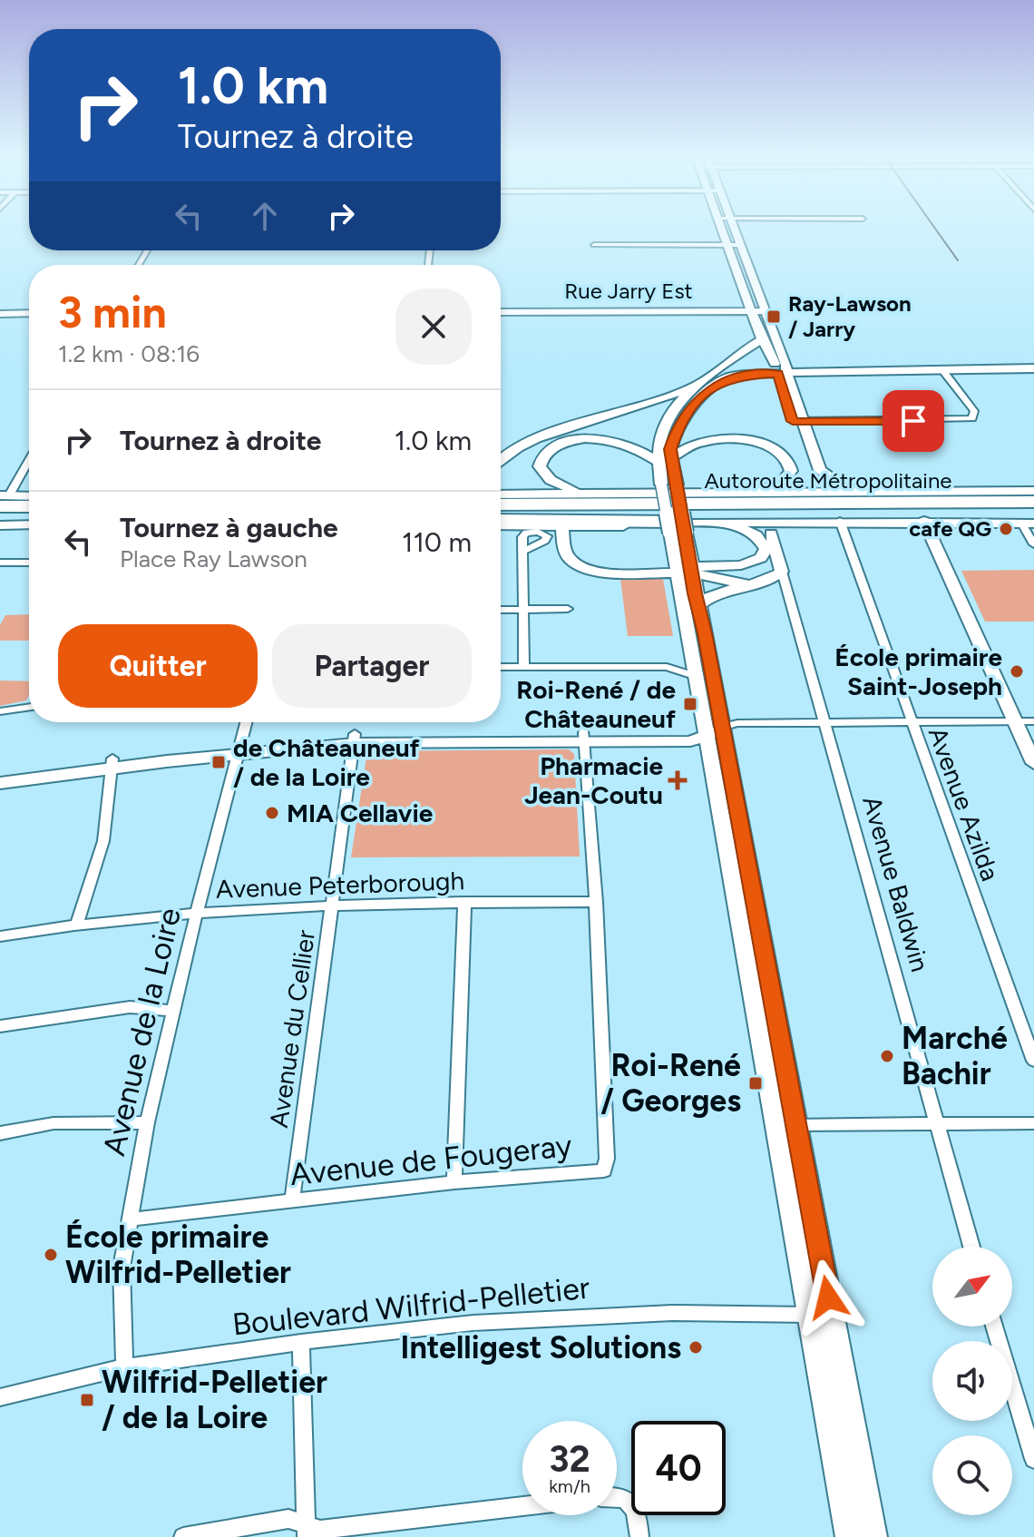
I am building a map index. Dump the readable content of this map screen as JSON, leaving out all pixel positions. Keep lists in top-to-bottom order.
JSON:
{
  "streets": {
    "highway": ["Autoroute Métropolitaine"],
    "street": [
      "Rue Jarry Est",
      "Avenue Azilda",
      "Avenue Baldwin",
      "Avenue Peterborough",
      "Avenue du Cellier",
      "Avenue de la Loire",
      "Avenue de Fougeray",
      "Boulevard Wilfrid-Pelletier"
    ]
  },
  "crossings": [
    ["Avenue Peterborough", "Avenue du Cellier"],
    ["Avenue Peterborough", "Avenue de la Loire"],
    ["Avenue Peterborough", "Avenue de Fougeray"],
    ["Avenue du Cellier", "Avenue de Fougeray"],
    ["Avenue de la Loire", "Avenue de Fougeray"],
    ["Avenue de la Loire", "Boulevard Wilfrid-Pelletier"]
  ],
  "places": {
    "transit": [
      "Ray-Lawson / Jarry",
      "Roi-René / de Châteauneuf",
      "de Châteauneuf / de la Loire",
      "Roi-René / Georges",
      "Wilfrid-Pelletier / de la Loire"
    ],
    "other": [
      "cafe QG",
      "École primaire Saint-Joseph",
      "MIA Cellavie",
      "Marché Bachir",
      "École primaire Wilfrid-Pelletier",
      "Intelligest Solutions"
    ],
    "health": ["Pharmacie Jean-Coutu"]
  },
  "north": "top right",
  "page": {
    "turn": ["1.0 km", "Tournez à droite"],
    "heading": ["3 min", "1.2 km · 08:16"],
    "list": [
      {
        "name": "Tournez à droite",
        "value": "1.0 km"
      },
      {
        "name": "Tournez à gauche",
        "note": "Place Ray Lawson",
        "value": "110 m"
      }
    ],
    "buttons": ["Quitter", "Partager"],
    "speed": "32 km/h",
    "limit": "40"
  }
}
